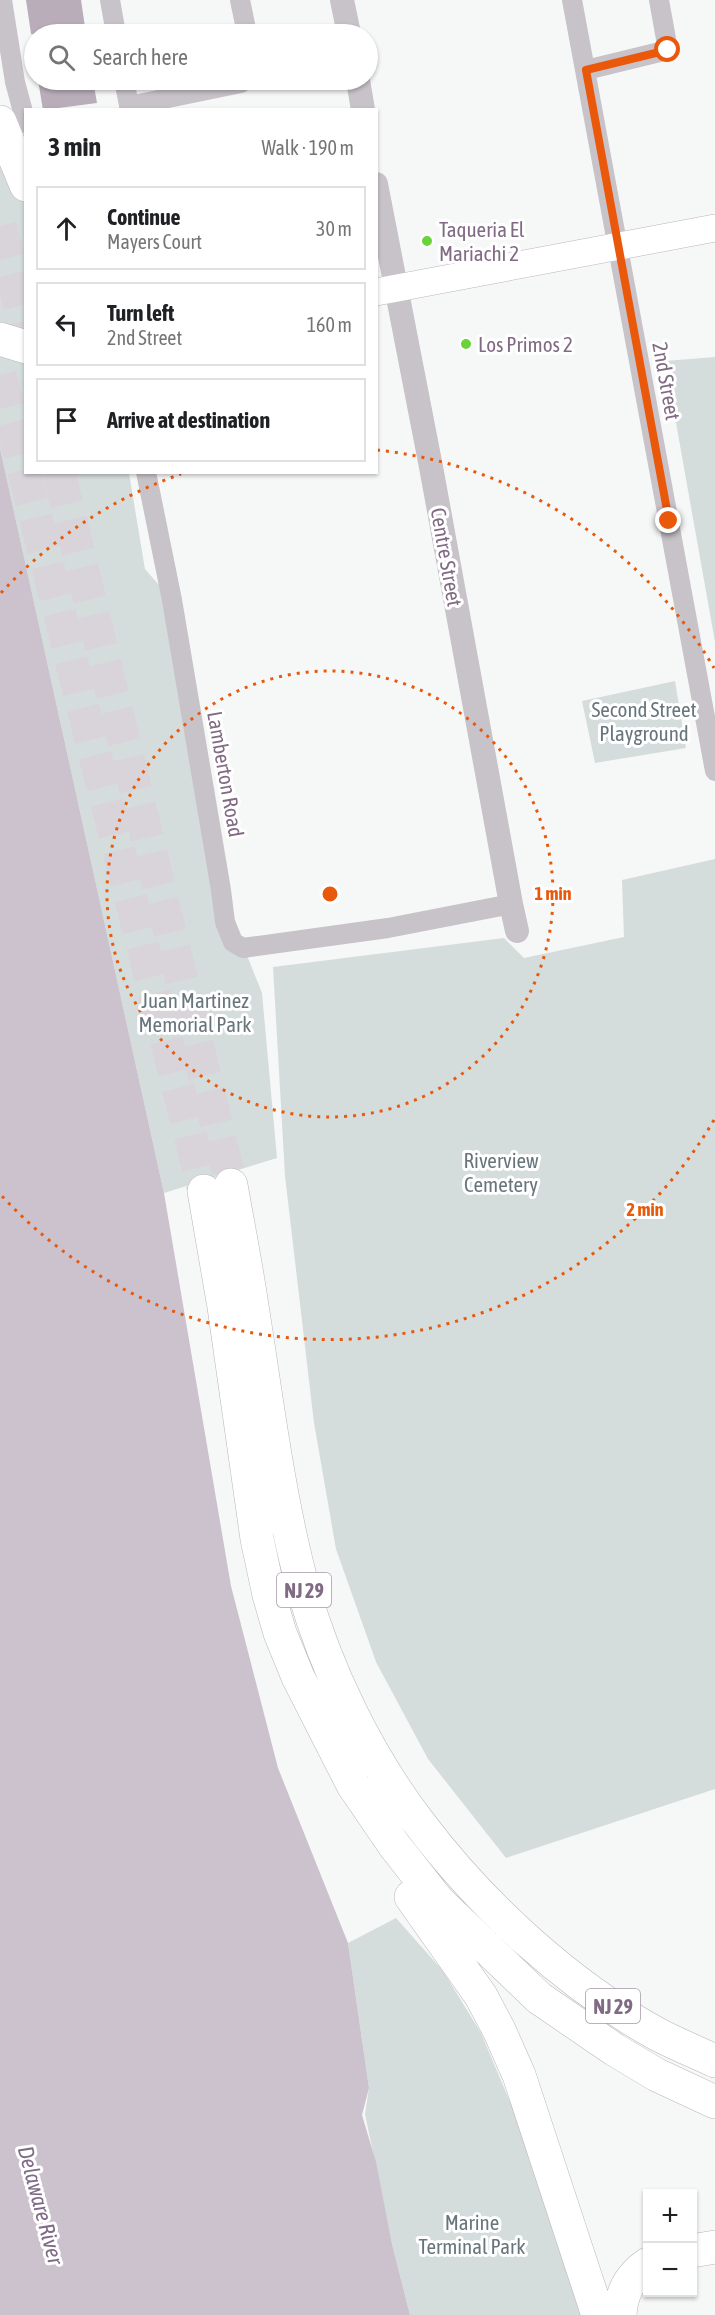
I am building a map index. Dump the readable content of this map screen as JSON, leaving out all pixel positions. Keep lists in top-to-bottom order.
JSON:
{
  "streets": {
    "highway": ["NJ 29"],
    "street": ["2nd Street", "Centre Street", "Lamberton Road"]
  },
  "crossings": [
    ["Centre Street", "Lamberton Road"]
  ],
  "water": ["Delaware River"],
  "parks": [
    "Second Street Playground",
    "Juan Martinez Memorial Park",
    "Riverview Cemetery",
    "Marine Terminal Park"
  ],
  "places": ["Taqueria El Mariachi 2", "Los Primos 2"],
  "page": {
    "search": "Search here",
    "heading": ["3 min", "Walk · 190 m"],
    "list": [
      ["Continue", "Mayers Court", "30 m"],
      ["Turn left", "2nd Street", "160 m"],
      "Arrive at destination"
    ],
    "map_buttons": ["+", "−"]
  },
  "rings": ["1 min", "2 min"]
}
